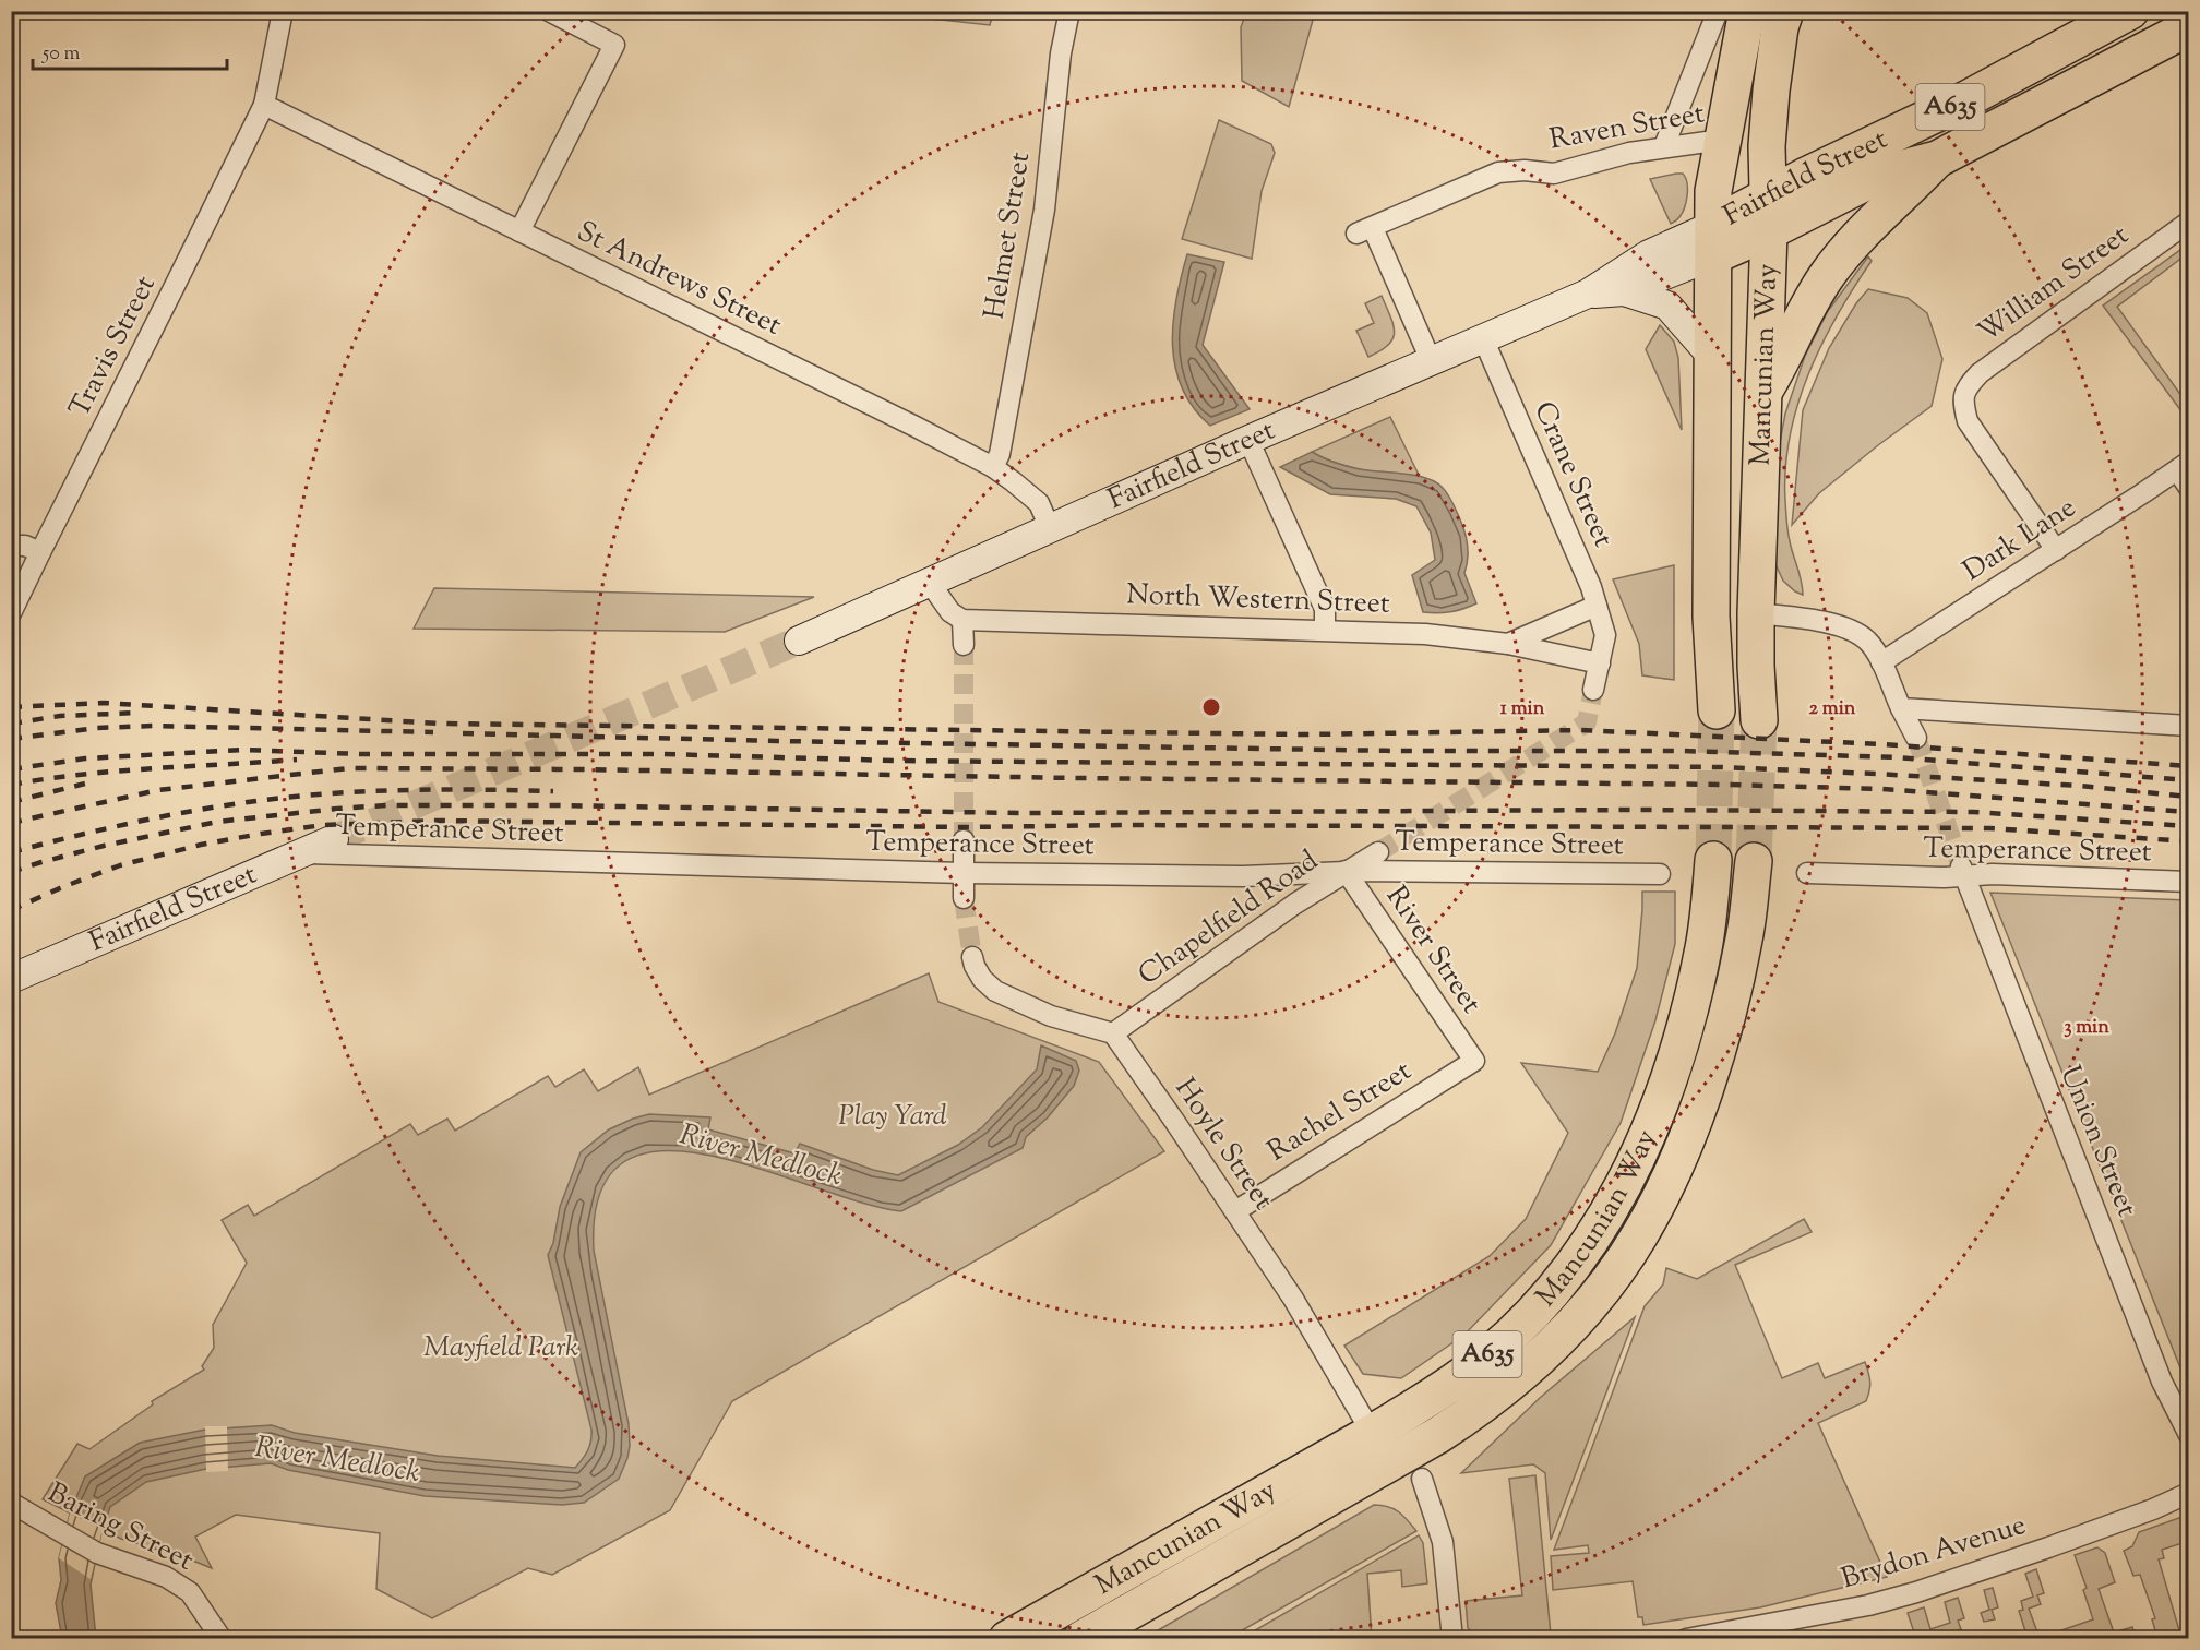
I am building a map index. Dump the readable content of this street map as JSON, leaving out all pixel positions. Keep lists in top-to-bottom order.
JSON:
{
  "streets": {
    "highway": ["A635", "Fairfield Street", "Mancunian Way"],
    "street": [
      "Raven Street",
      "Helmet Street",
      "St Andrews Street",
      "William Street",
      "Travis Street",
      "Crane Street",
      "Dark Lane",
      "North Western Street",
      "Temperance Street",
      "Chapelfield Road",
      "River Street",
      "Rachel Street",
      "Union Street",
      "Hoyle Street",
      "Baring Street",
      "Brydon Avenue"
    ]
  },
  "crossings": [
    ["Raven Street", "Fairfield Street"],
    ["Raven Street", "Mancunian Way"],
    ["Fairfield Street", "St Andrews Street"],
    ["Fairfield Street", "Mancunian Way"],
    ["Fairfield Street", "Crane Street"],
    ["Fairfield Street", "Temperance Street"],
    ["Helmet Street", "St Andrews Street"],
    ["St Andrews Street", "Travis Street"],
    ["William Street", "Dark Lane"],
    ["Mancunian Way", "Hoyle Street"],
    ["Crane Street", "North Western Street"],
    ["Temperance Street", "Chapelfield Road"],
    ["Temperance Street", "River Street"],
    ["Temperance Street", "Union Street"],
    ["Chapelfield Road", "River Street"],
    ["Chapelfield Road", "Hoyle Street"],
    ["River Street", "Rachel Street"],
    ["Rachel Street", "Hoyle Street"]
  ],
  "water": ["River Medlock"],
  "parks": ["Play Yard", "Mayfield Park"],
  "scale_bar": "50 m",
  "rings": ["1 min", "2 min", "3 min"]
}
